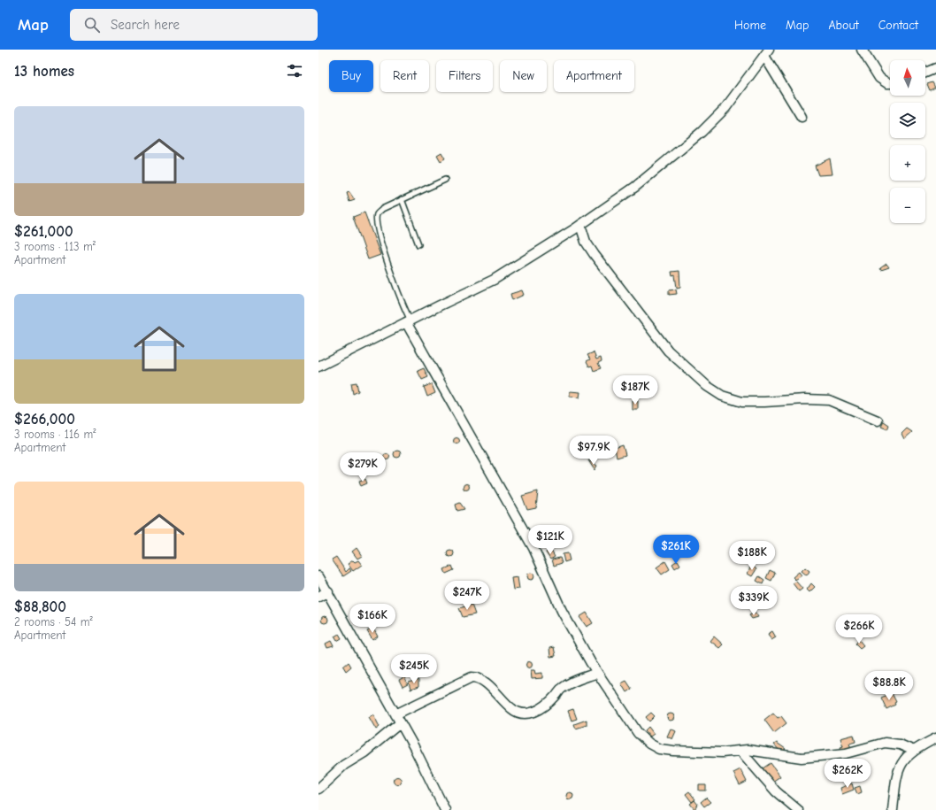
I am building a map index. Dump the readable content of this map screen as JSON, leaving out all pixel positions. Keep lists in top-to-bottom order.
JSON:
{
  "north": "top",
  "page": {
    "header": "Map",
    "search": "Search here",
    "nav": [
      "Home",
      "Map",
      "About",
      "Contact"
    ],
    "heading": "13 homes",
    "map_buttons": ["+", "−"],
    "chip": [
      "Buy",
      "Rent",
      "Filters",
      "New",
      "Apartment"
    ],
    "list": [
      {
        "name": "$261,000",
        "note": "3 rooms · 113 m² · Apartment"
      },
      {
        "name": "$266,000",
        "note": "3 rooms · 116 m² · Apartment"
      },
      {
        "name": "$88,800",
        "note": "2 rooms · 54 m² · Apartment"
      }
    ],
    "price": [
      "$187K",
      "$97.9K",
      "$279K",
      "$121K",
      "$261K",
      "$188K",
      "$247K",
      "$339K",
      "$166K",
      "$266K",
      "$245K",
      "$88.8K",
      "$262K"
    ]
  }
}
